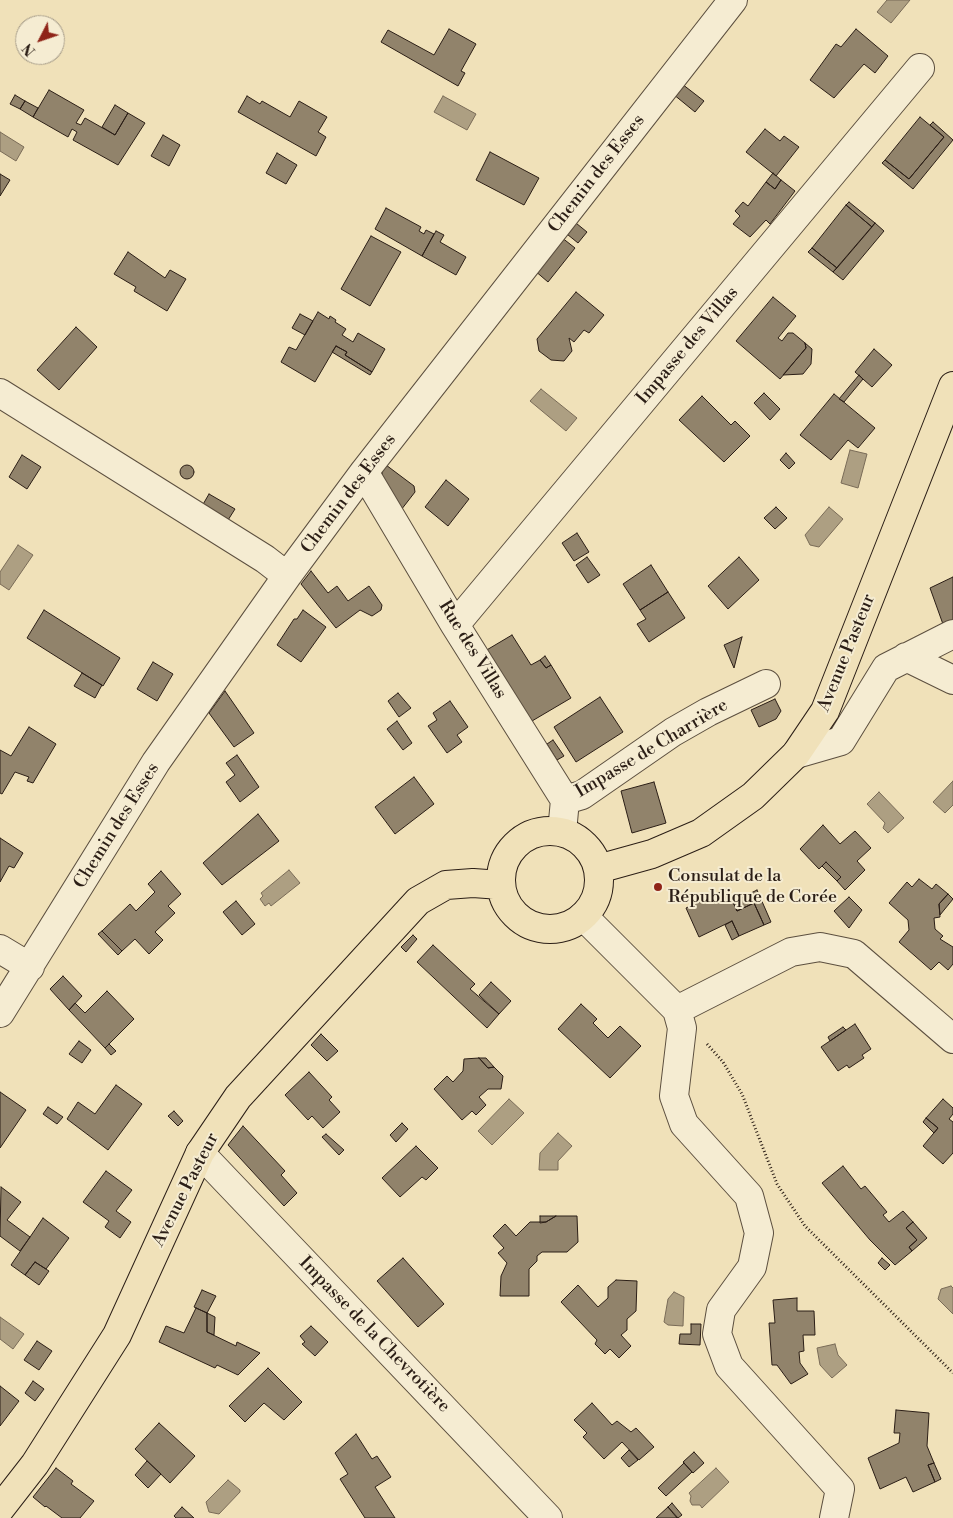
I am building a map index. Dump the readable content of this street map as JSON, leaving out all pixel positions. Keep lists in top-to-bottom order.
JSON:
{
  "streets": {
    "main road": ["Avenue Pasteur"],
    "street": [
      "Chemin des Esses",
      "Impasse des Villas",
      "Rue des Villas",
      "Impasse de Charrière",
      "Impasse de la Chevrotière"
    ]
  },
  "crossings": [
    ["Chemin des Esses", "Rue des Villas"],
    ["Impasse des Villas", "Rue des Villas"],
    ["Rue des Villas", "Impasse de Charrière"],
    ["Avenue Pasteur", "Impasse de la Chevrotière"]
  ],
  "places": ["Consulat de la République de Corée"],
  "north": "bottom left"
}
